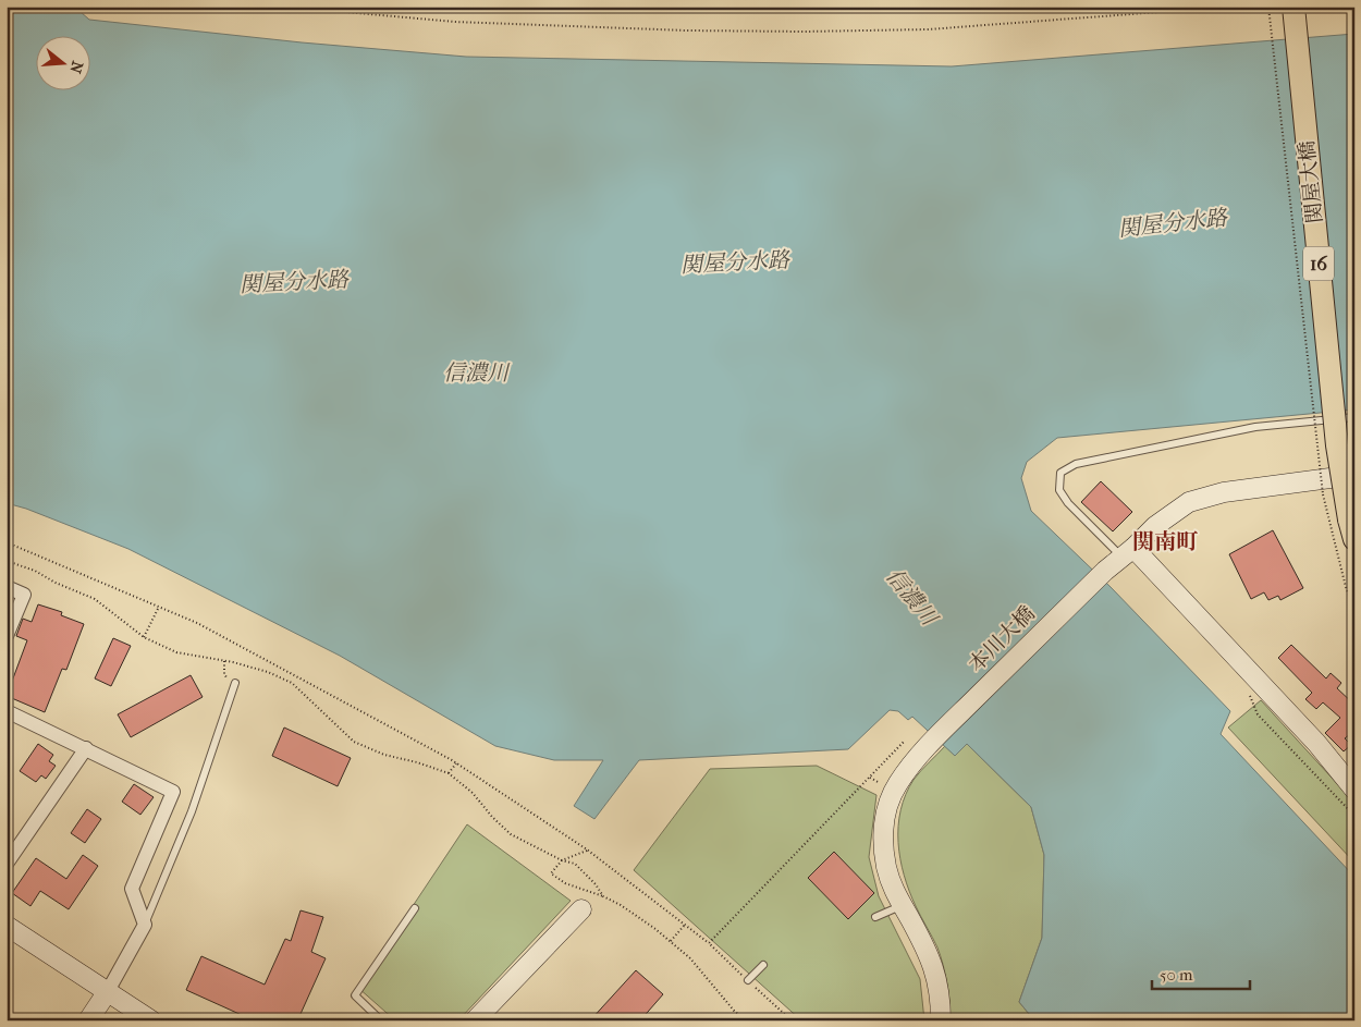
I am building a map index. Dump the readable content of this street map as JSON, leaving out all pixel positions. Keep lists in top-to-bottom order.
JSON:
{
  "streets": {
    "main road": ["関屋大橋", "16"],
    "street": ["本川大橋"]
  },
  "districts": ["関南町"],
  "water": ["関屋分水路", "信濃川"],
  "scale_bar": "50 m",
  "north": "right"
}
